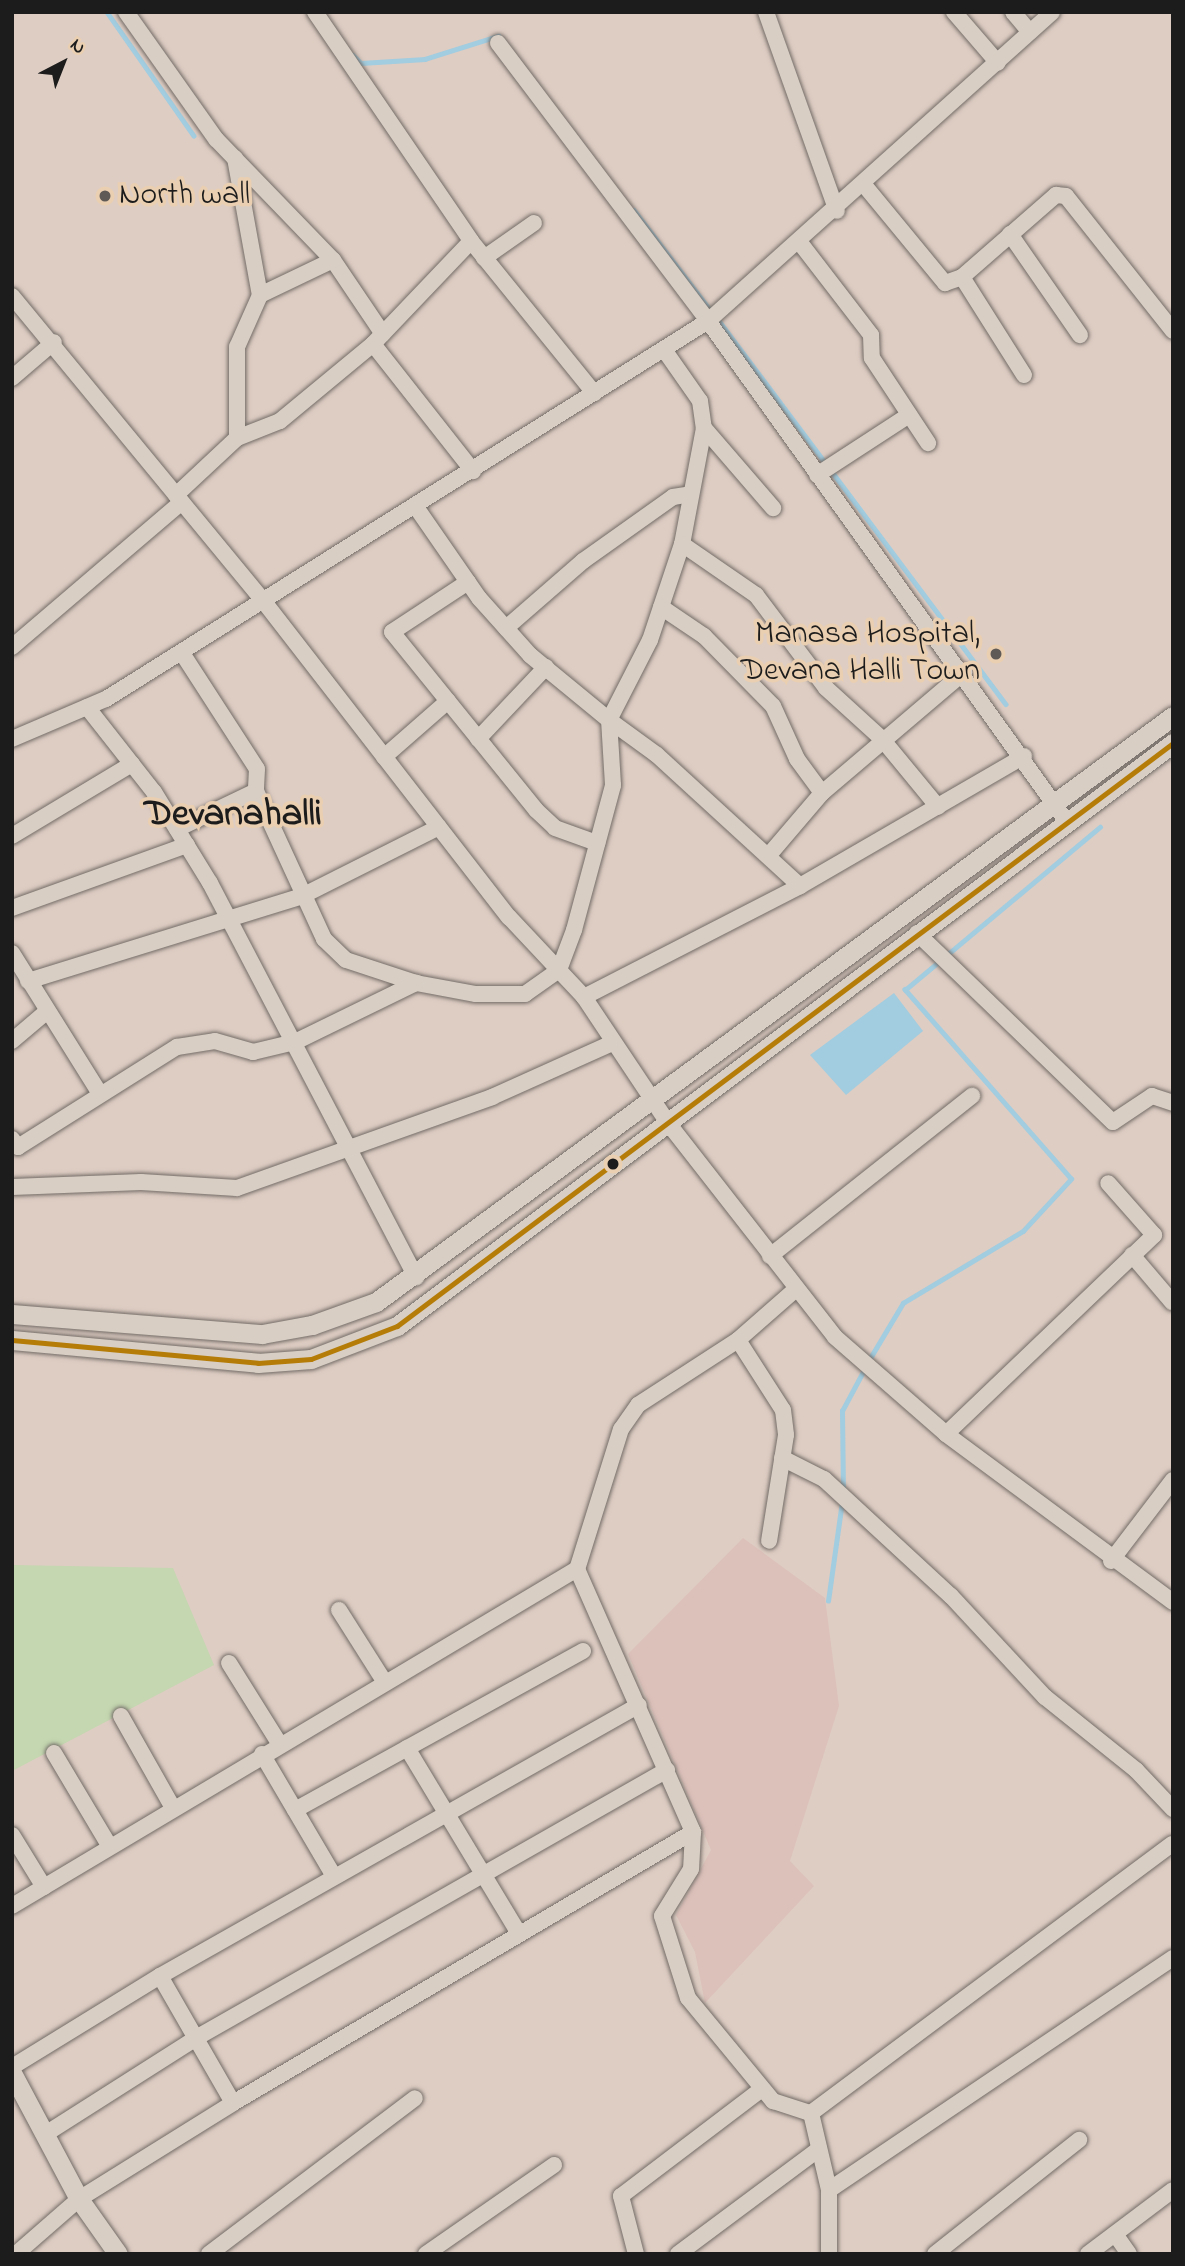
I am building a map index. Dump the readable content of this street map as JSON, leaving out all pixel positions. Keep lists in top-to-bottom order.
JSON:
{
  "districts": ["Devanahalli"],
  "places": ["North wall", "Manasa Hospital, Devana Halli Town"],
  "north": "top right"
}
